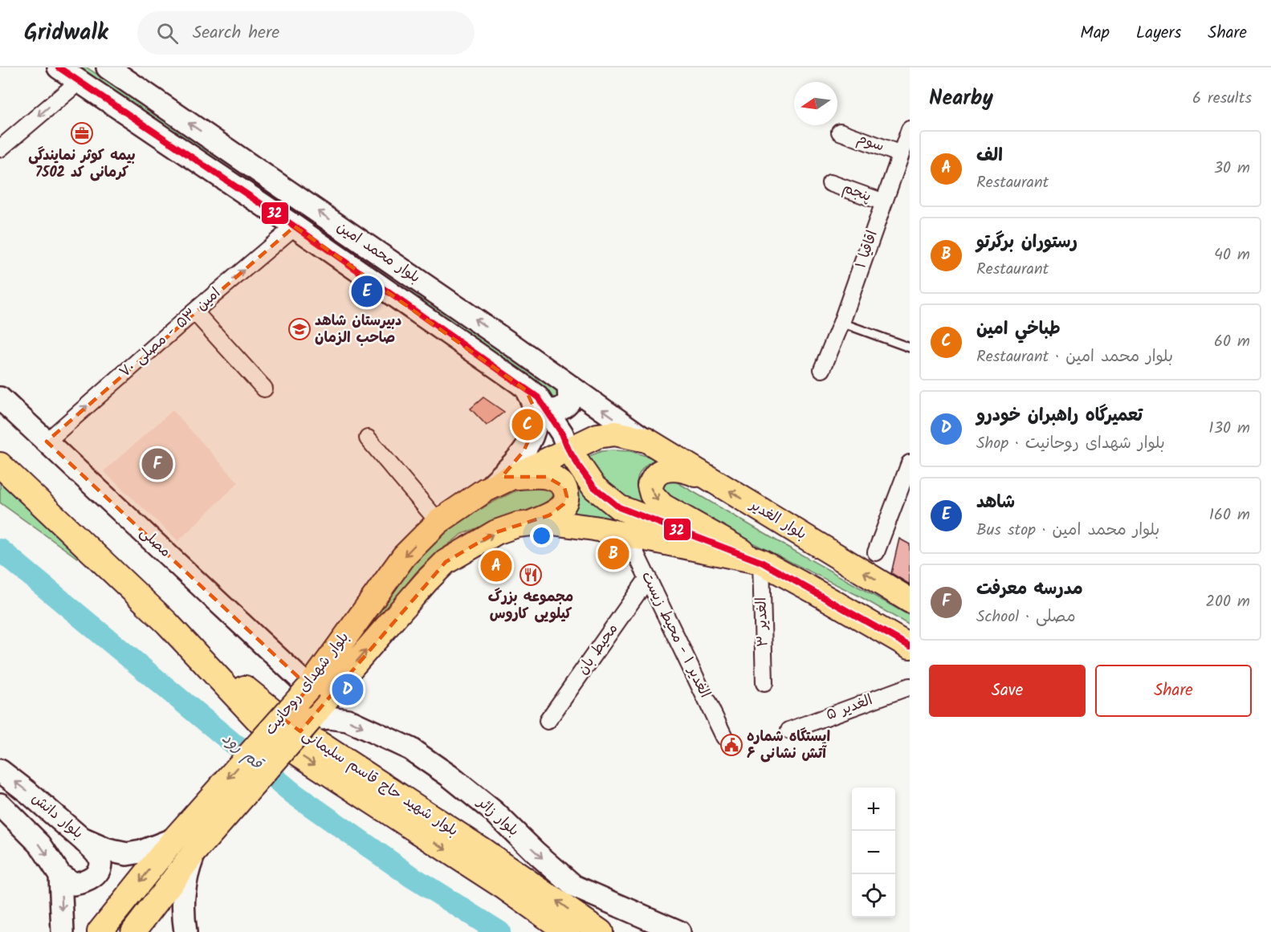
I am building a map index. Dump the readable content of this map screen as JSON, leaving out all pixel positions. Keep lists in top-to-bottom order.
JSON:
{
  "streets": {
    "main road": [
      "بلوار محمد امین",
      "بلوار الغدیر",
      "مصلی",
      "بلوار شهدای روحانیت",
      "بلوار شهید حاج قاسم سلیمانی",
      "بلوار دانش",
      "بلوار زائر"
    ],
    "street": [
      "سوم",
      "پنجم",
      "اقاقیا ۱",
      "امین ۵۳ - مصلی ۷۰",
      "الغدیر ۳",
      "الغدیر ۱ - محیط زیست",
      "محیط بان",
      "الغدیر ۵"
    ]
  },
  "crossings": [
    ["سوم", "اقاقیا ۱"],
    ["پنجم", "اقاقیا ۱"],
    ["بلوار محمد امین", "امین ۵۳ - مصلی ۷۰"],
    ["بلوار محمد امین", "بلوار الغدیر"],
    ["بلوار محمد امین", "بلوار شهدای روحانیت"],
    ["امین ۵۳ - مصلی ۷۰", "مصلی"],
    ["بلوار الغدیر", "بلوار شهدای روحانیت"],
    ["مصلی", "بلوار شهدای روحانیت"],
    ["الغدیر ۱ - محیط زیست", "محیط بان"],
    ["بلوار شهدای روحانیت", "بلوار دانش"],
    ["بلوار شهدای روحانیت", "بلوار زائر"]
  ],
  "one_way": ["امین ۵۳ - مصلی ۷۰", "بلوار زائر"],
  "water": ["قم رود"],
  "places": {
    "office": ["بیمه کوثر نمایندگی کرمانی کد 7502"],
    "school or university": ["دبیرستان شاهد صاحب الزمان"],
    "restaurant": ["مجموعه بزرگ کیلویی کاروس"],
    "public building": ["ایستگاه شماره ۶ آتش نشانی"]
  },
  "lines": ["transit line 32"],
  "north": "left",
  "page": {
    "header": "Gridwalk",
    "search": "Search here",
    "nav": ["Map", "Layers", "Share"],
    "heading": ["Nearby", "6 results"],
    "list": [
      {
        "mark": "A",
        "name": "الف",
        "note": "Restaurant",
        "value": "30 m"
      },
      {
        "mark": "B",
        "name": "رستوران برگرتو",
        "note": "Restaurant",
        "value": "40 m"
      },
      {
        "mark": "C",
        "name": "طباخي امين",
        "note": "Restaurant · بلوار محمد امین",
        "value": "60 m"
      },
      {
        "mark": "D",
        "name": "تعمیرگاه راهبران خودرو",
        "note": "Shop · بلوار شهدای روحانیت",
        "value": "130 m"
      },
      {
        "mark": "E",
        "name": "شاهد",
        "note": "Bus stop · بلوار محمد امین",
        "value": "160 m"
      },
      {
        "mark": "F",
        "name": "مدرسه معرفت",
        "note": "School · مصلی",
        "value": "200 m"
      }
    ],
    "pins": [
      "E",
      "C",
      "F",
      "B",
      "A",
      "D"
    ],
    "buttons": ["Save", "Share"],
    "map_buttons": ["+", "−"]
  }
}
